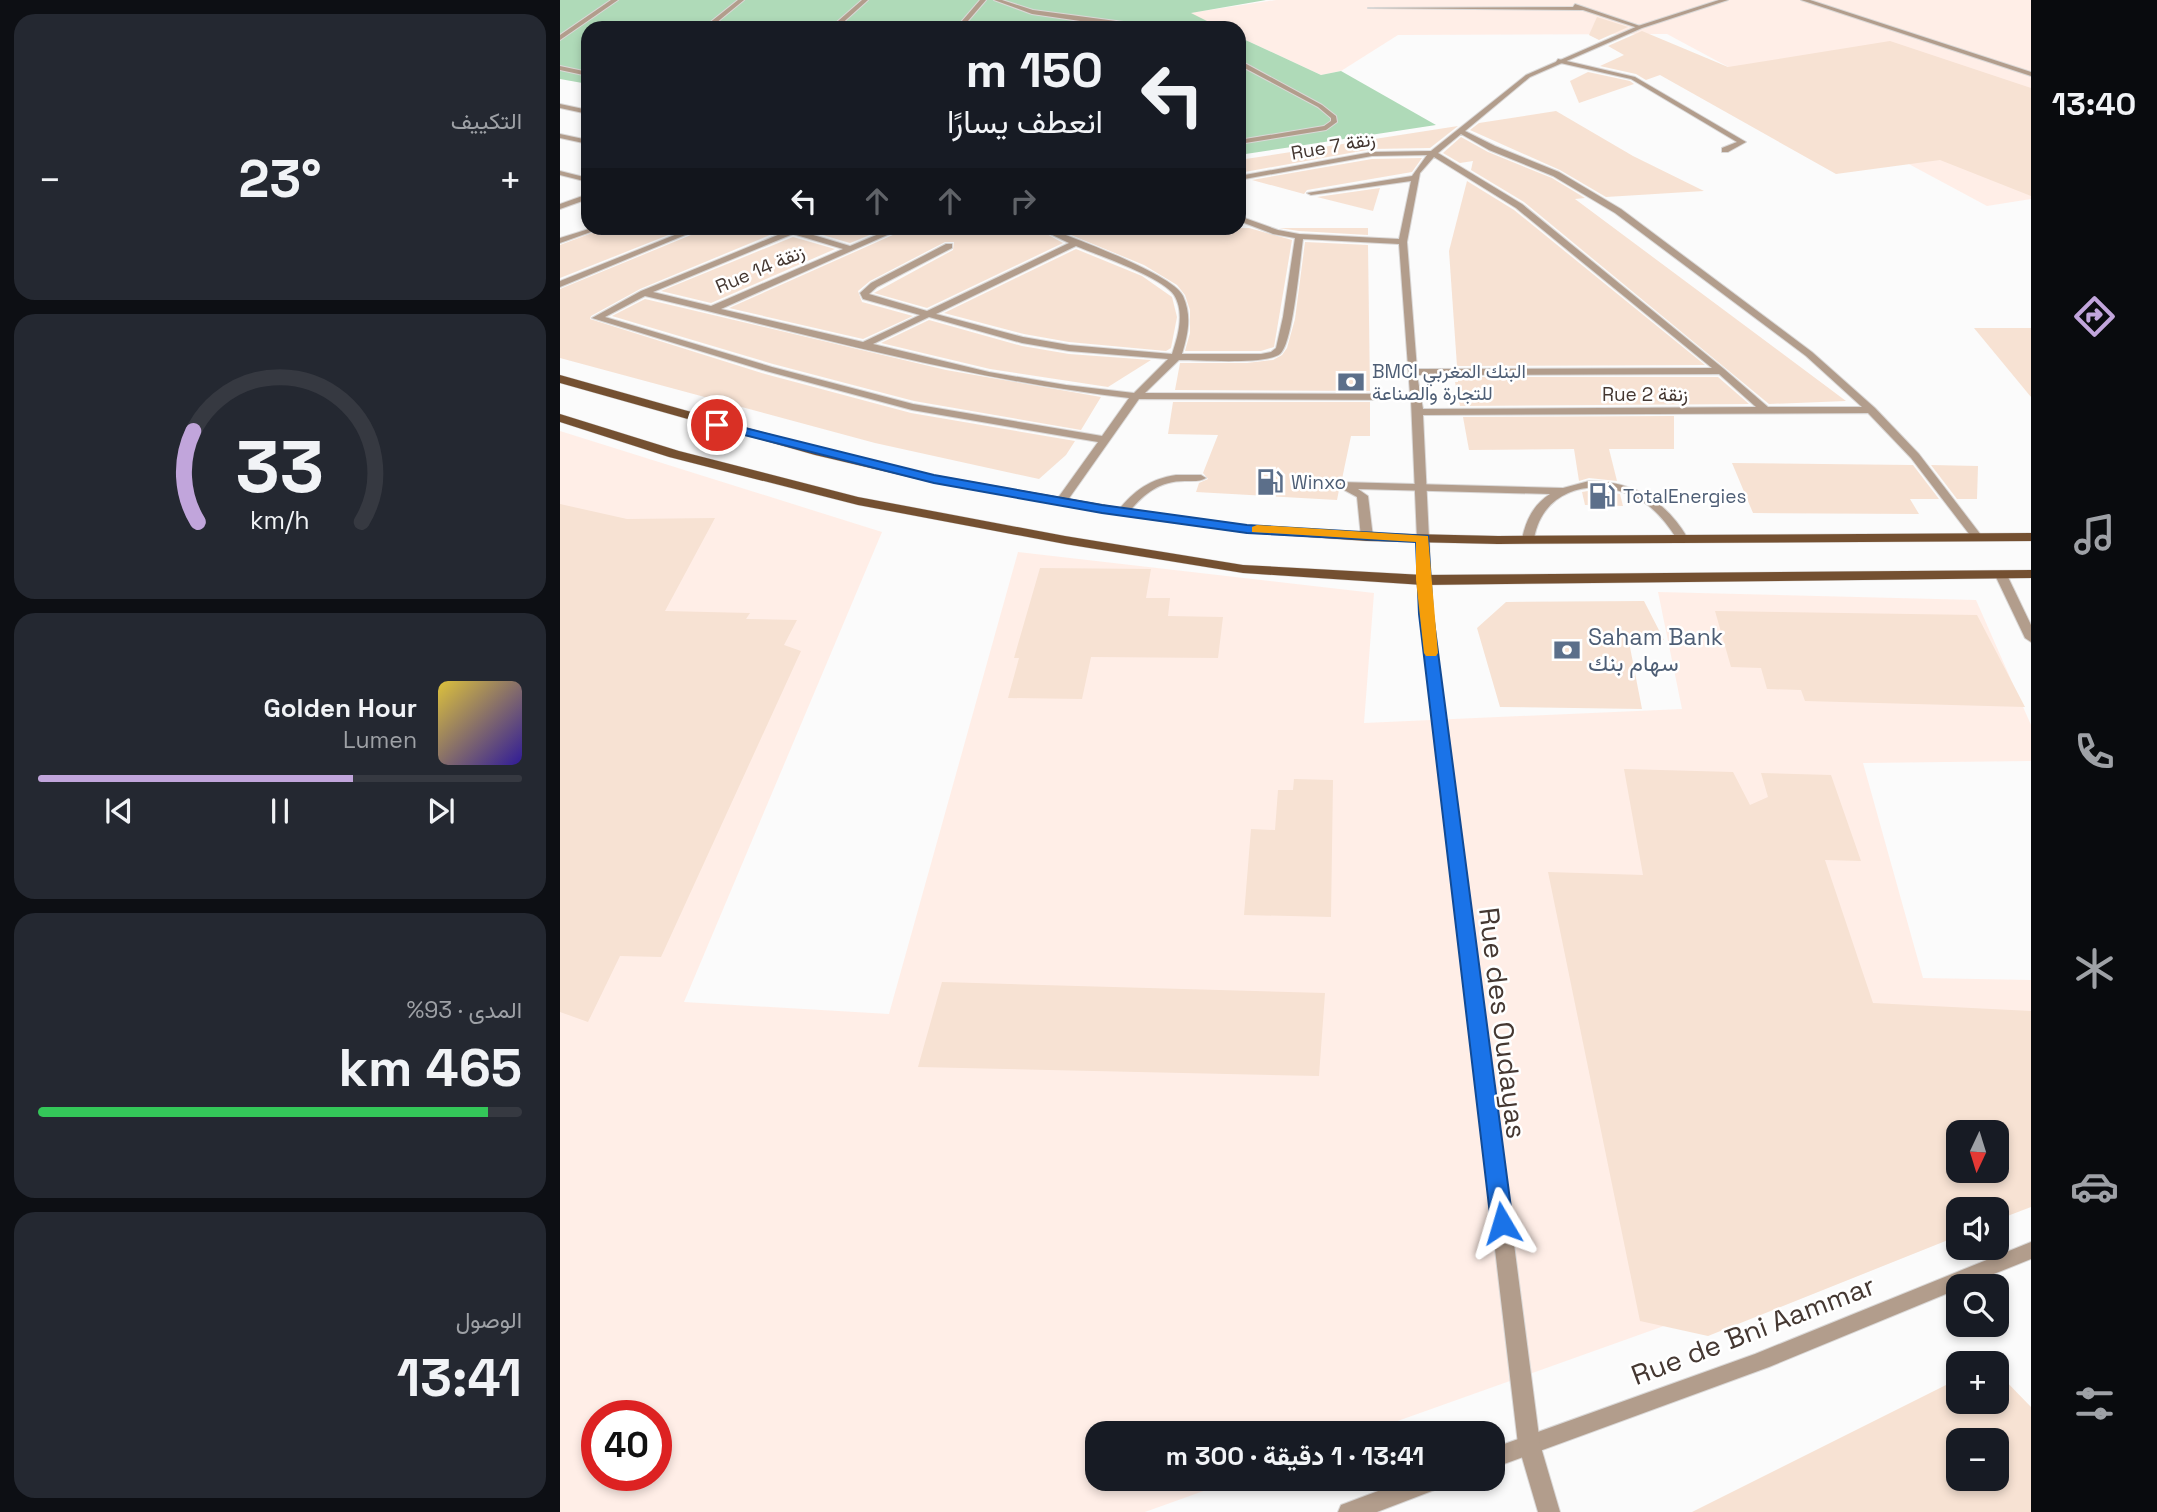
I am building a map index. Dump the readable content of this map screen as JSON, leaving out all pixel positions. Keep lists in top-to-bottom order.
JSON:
{
  "streets": {
    "street": [
      "Rue 7 زنقة",
      "Rue 14 زنقة",
      "Rue 2 زنقة",
      "Rue des Oudayas",
      "Rue de Bni Aammar"
    ]
  },
  "crossings": [
    ["Rue 2 زنقة", "Rue des Oudayas"],
    ["Rue des Oudayas", "Rue de Bni Aammar"]
  ],
  "places": {
    "bank": ["BMCI البنك المغربي للتجارة والصناعة", "Saham Bank سهام بنك"],
    "fuel station": ["Winxo", "TotalEnergies"]
  },
  "north": "bottom",
  "page": {
    "tabs": "13:40",
    "tile": [
      "التكييف",
      ["المدى · 93%", "465 km"],
      ["الوصول", "13:41"]
    ],
    "turn": ["150 m", "انعطف يسارًا"],
    "heat": ["−", "23°", "+"],
    "song": ["Golden Hour", "Lumen"],
    "map_buttons": ["+", "−"],
    "limit": "40",
    "trip": "13:41 · 1 دقيقة · 300 m",
    "gauge": ["33", "km/h"]
  }
}
